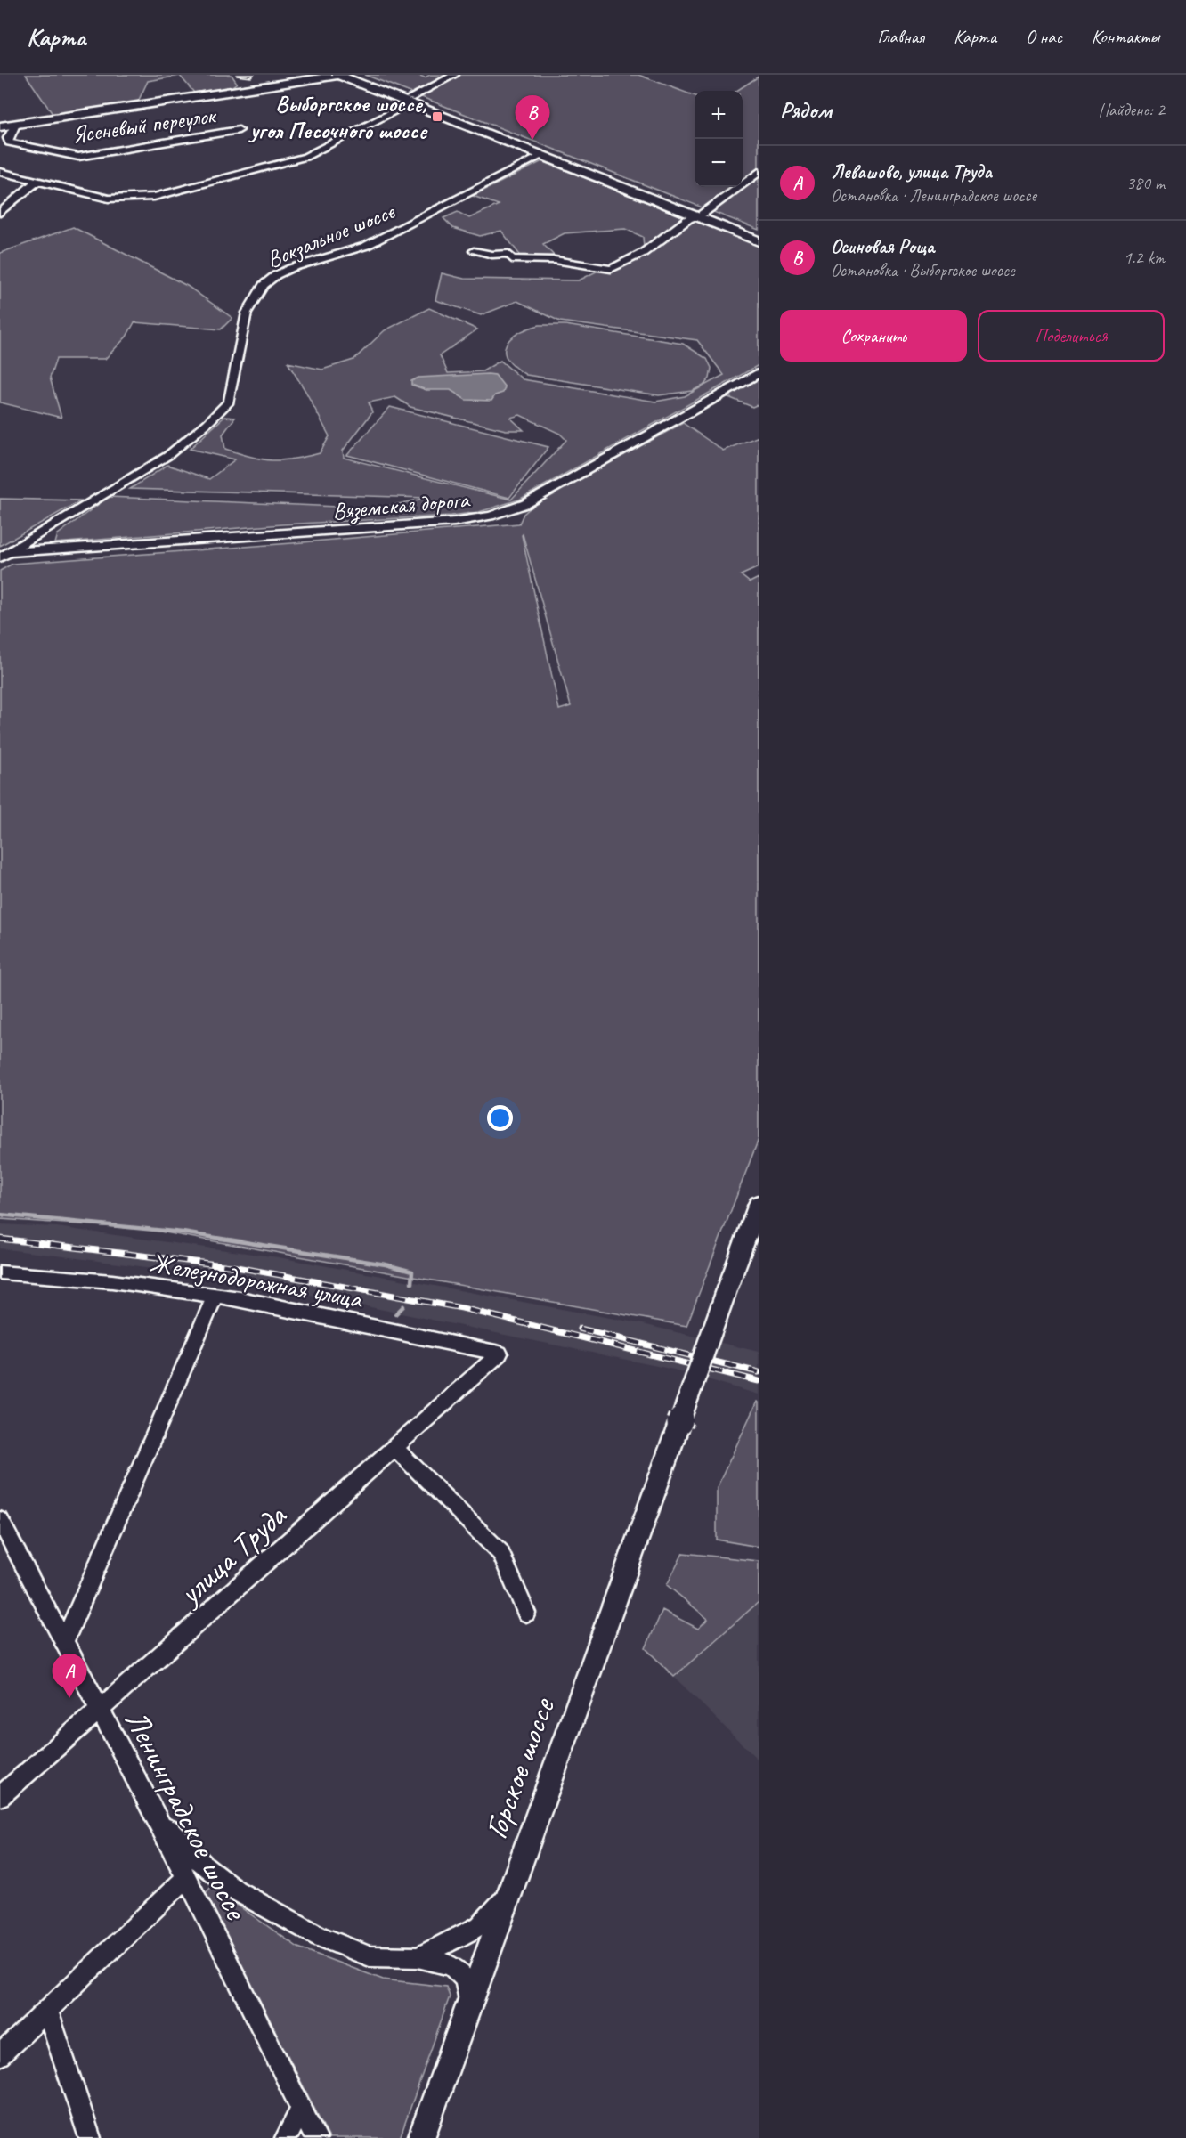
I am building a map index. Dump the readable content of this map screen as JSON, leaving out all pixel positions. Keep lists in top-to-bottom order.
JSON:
{
  "streets": {
    "main road": ["Горское шоссе"],
    "street": [
      "Ясеневый переулок",
      "Вокзальное шоссе",
      "Вяземская дорога",
      "Железнодорожная улица",
      "улица Труда",
      "Ленинградское шоссе"
    ]
  },
  "crossings": [
    ["Вокзальное шоссе", "Вяземская дорога"],
    ["Железнодорожная улица", "улица Труда"],
    ["улица Труда", "Ленинградское шоссе"]
  ],
  "places": {
    "transit": ["Выборгское шоссе, угол Песочного шоссе"]
  },
  "page": {
    "header": "Карта",
    "nav": [
      "Главная",
      "Карта",
      "О нас",
      "Контакты"
    ],
    "heading": ["Рядом", "Найдено: 2"],
    "map_buttons": ["+", "−"],
    "pins": ["B", "A"],
    "list": [
      {
        "mark": "A",
        "name": "Левашово, улица Труда",
        "note": "Остановка · Ленинградское шоссе",
        "value": "380 m"
      },
      {
        "mark": "B",
        "name": "Осиновая Роща",
        "note": "Остановка · Выборгское шоссе",
        "value": "1.2 km"
      }
    ],
    "buttons": ["Сохранить", "Поделиться"]
  }
}
